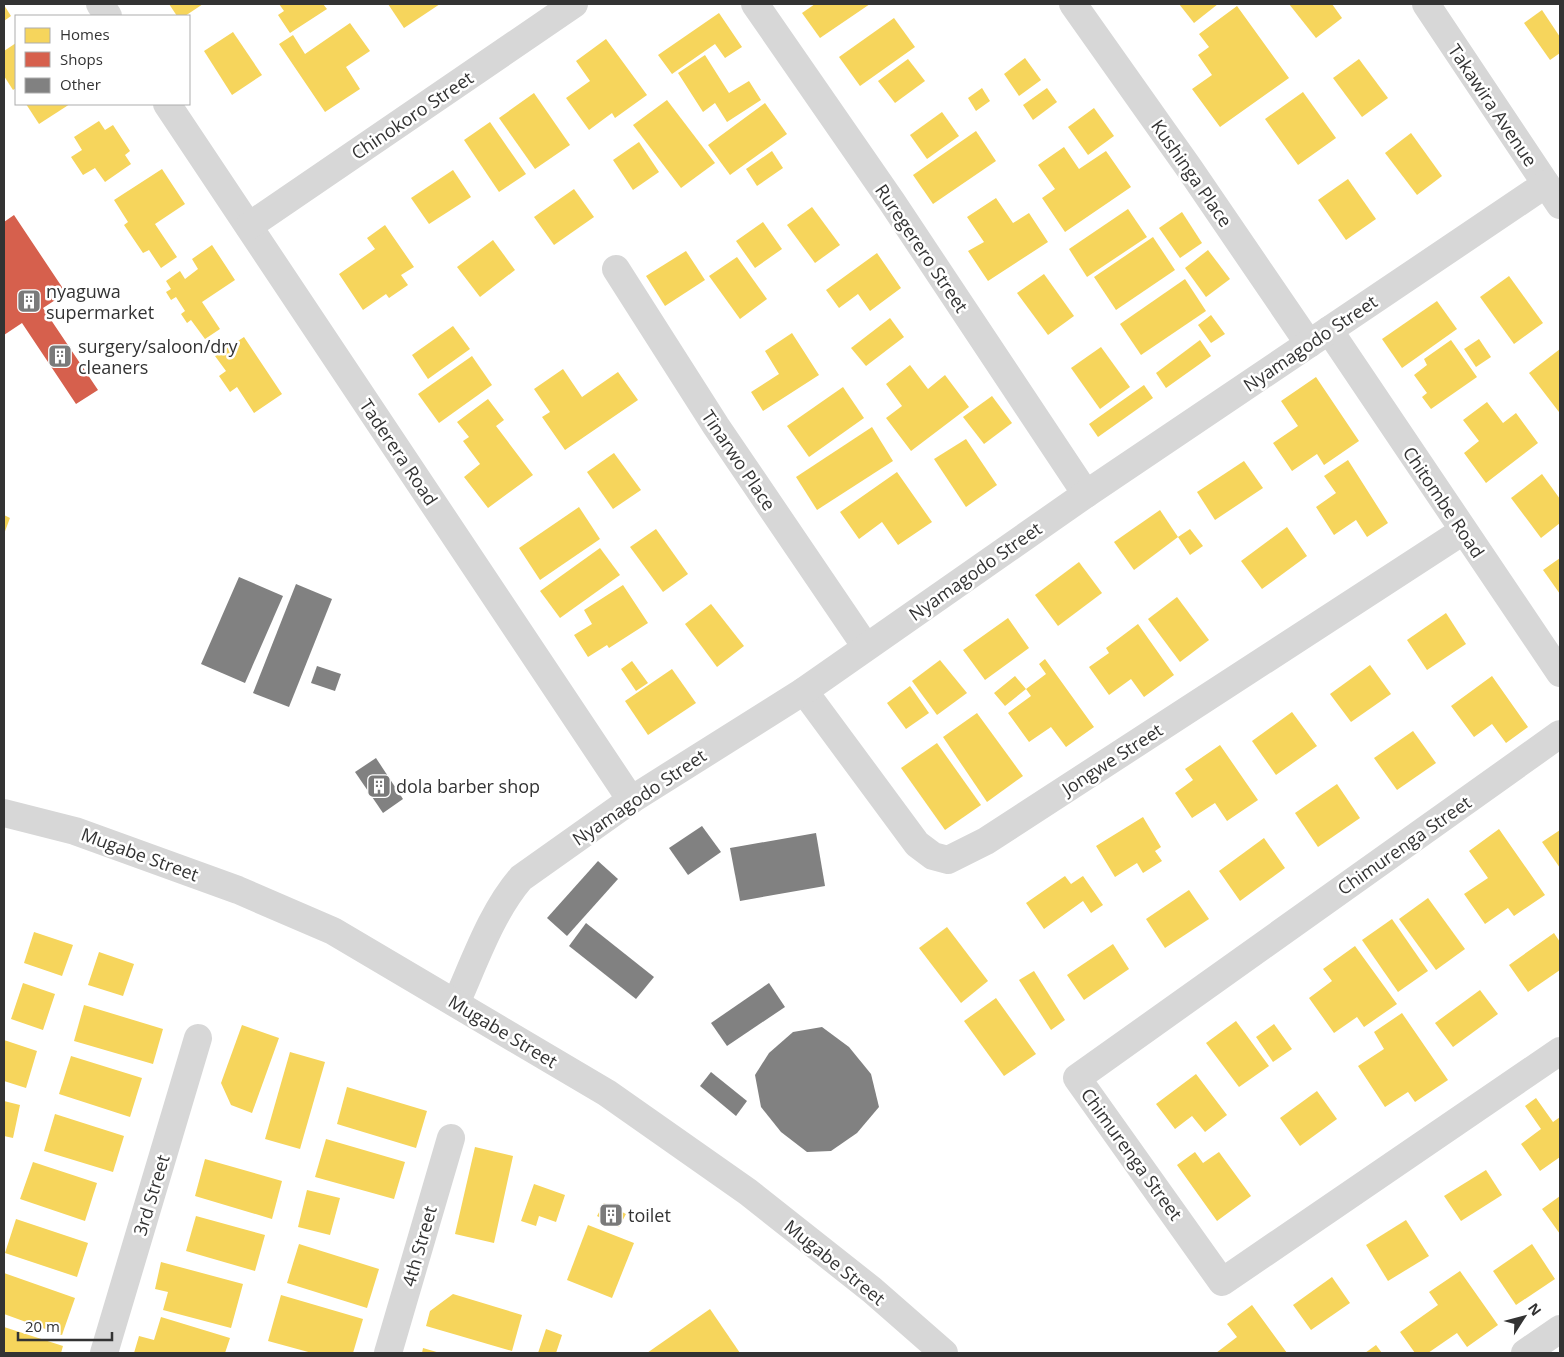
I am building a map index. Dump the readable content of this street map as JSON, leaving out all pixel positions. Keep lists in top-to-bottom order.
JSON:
{
  "streets": {
    "street": [
      "Takawira Avenue",
      "Chinokoro Street",
      "Kushinga Place",
      "Ruregerero Street",
      "Nyamagodo Street",
      "Taderera Road",
      "Tinarwo Place",
      "Chitombe Road",
      "Jongwe Street",
      "Chimurenga Street",
      "Mugabe Street",
      "3rd Street",
      "4th Street"
    ]
  },
  "crossings": [
    ["Takawira Avenue", "Nyamagodo Street"],
    ["Chinokoro Street", "Taderera Road"],
    ["Kushinga Place", "Nyamagodo Street"],
    ["Kushinga Place", "Chitombe Road"],
    ["Ruregerero Street", "Nyamagodo Street"],
    ["Nyamagodo Street", "Taderera Road"],
    ["Nyamagodo Street", "Tinarwo Place"],
    ["Nyamagodo Street", "Chitombe Road"],
    ["Nyamagodo Street", "Jongwe Street"],
    ["Nyamagodo Street", "Mugabe Street"],
    ["Chitombe Road", "Jongwe Street"]
  ],
  "places": {
    "building": [
      "nyaguwa supermarket",
      "surgery/saloon/dry cleaners",
      "dola barber shop",
      "toilet"
    ]
  },
  "legend": ["Homes", "Shops", "Other"],
  "scale_bar": "20 m",
  "north": "top right"
}
